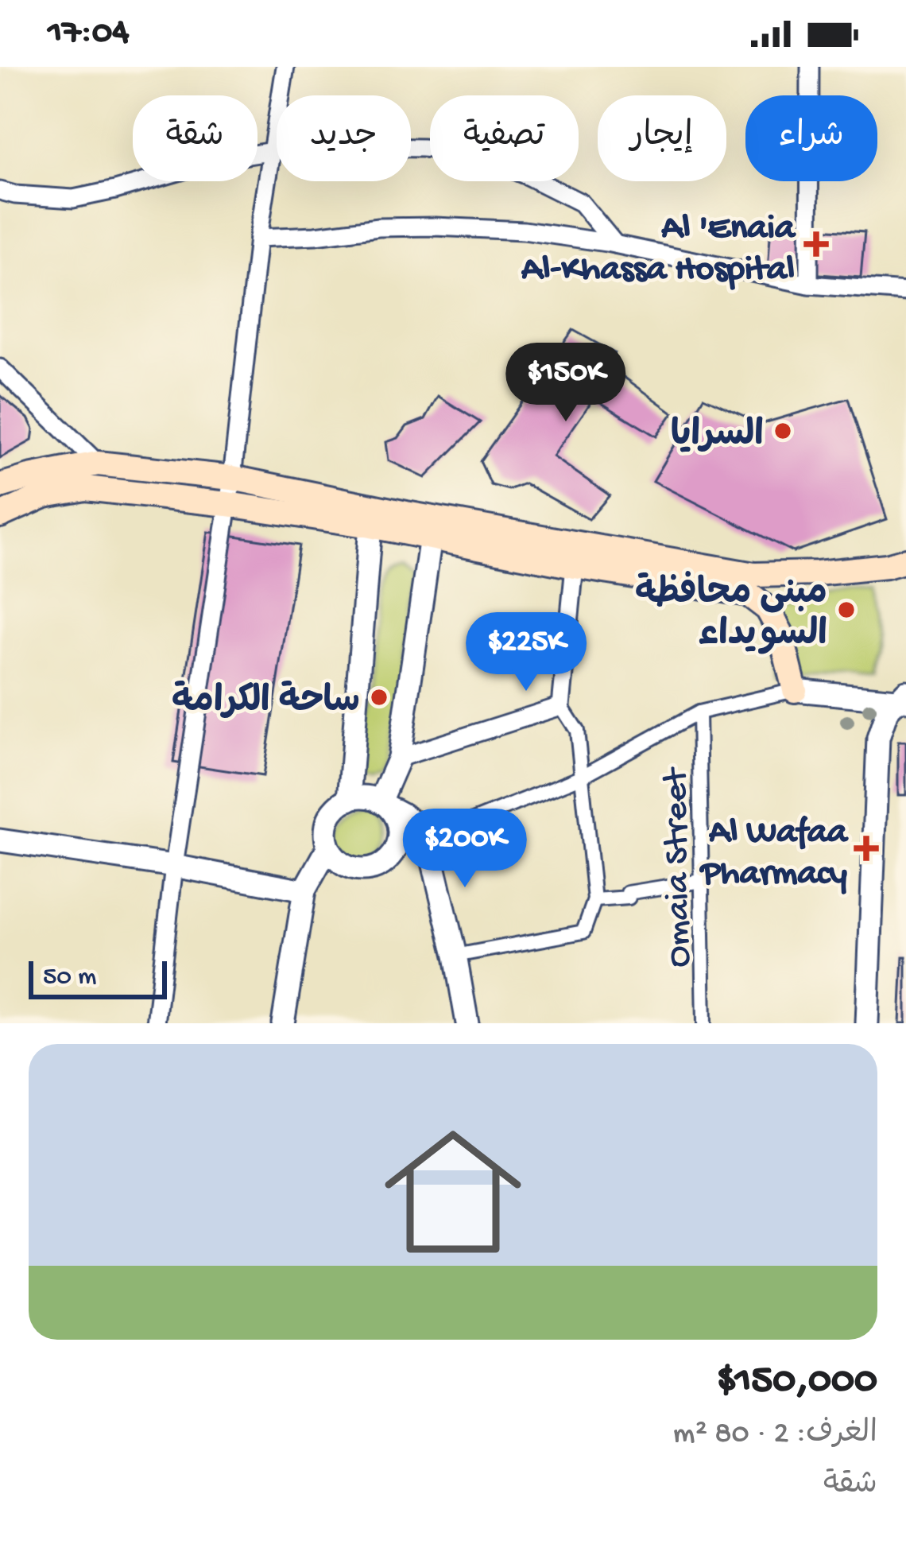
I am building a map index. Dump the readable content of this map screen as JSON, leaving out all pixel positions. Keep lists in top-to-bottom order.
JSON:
{
  "streets": {
    "street": ["Omaia Street"]
  },
  "places": {
    "health": ["Al 'Enaia Al-Khassa Hospital", "Al Wafaa Pharmacy"],
    "other": ["السرايا", "مبنى محافظة السويداء", "ساحة الكرامة"]
  },
  "scale_bar": "50 m",
  "page": {
    "status": "17:04",
    "chip": [
      "شراء",
      "إيجار",
      "تصفية",
      "جديد",
      "شقة"
    ],
    "price": ["$150K", "$225K", "$200K"],
    "scale": "50 m",
    "list": [
      {
        "name": "$150,000",
        "note": "الغرف: 2 · 80 m² · شقة"
      }
    ]
  }
}
